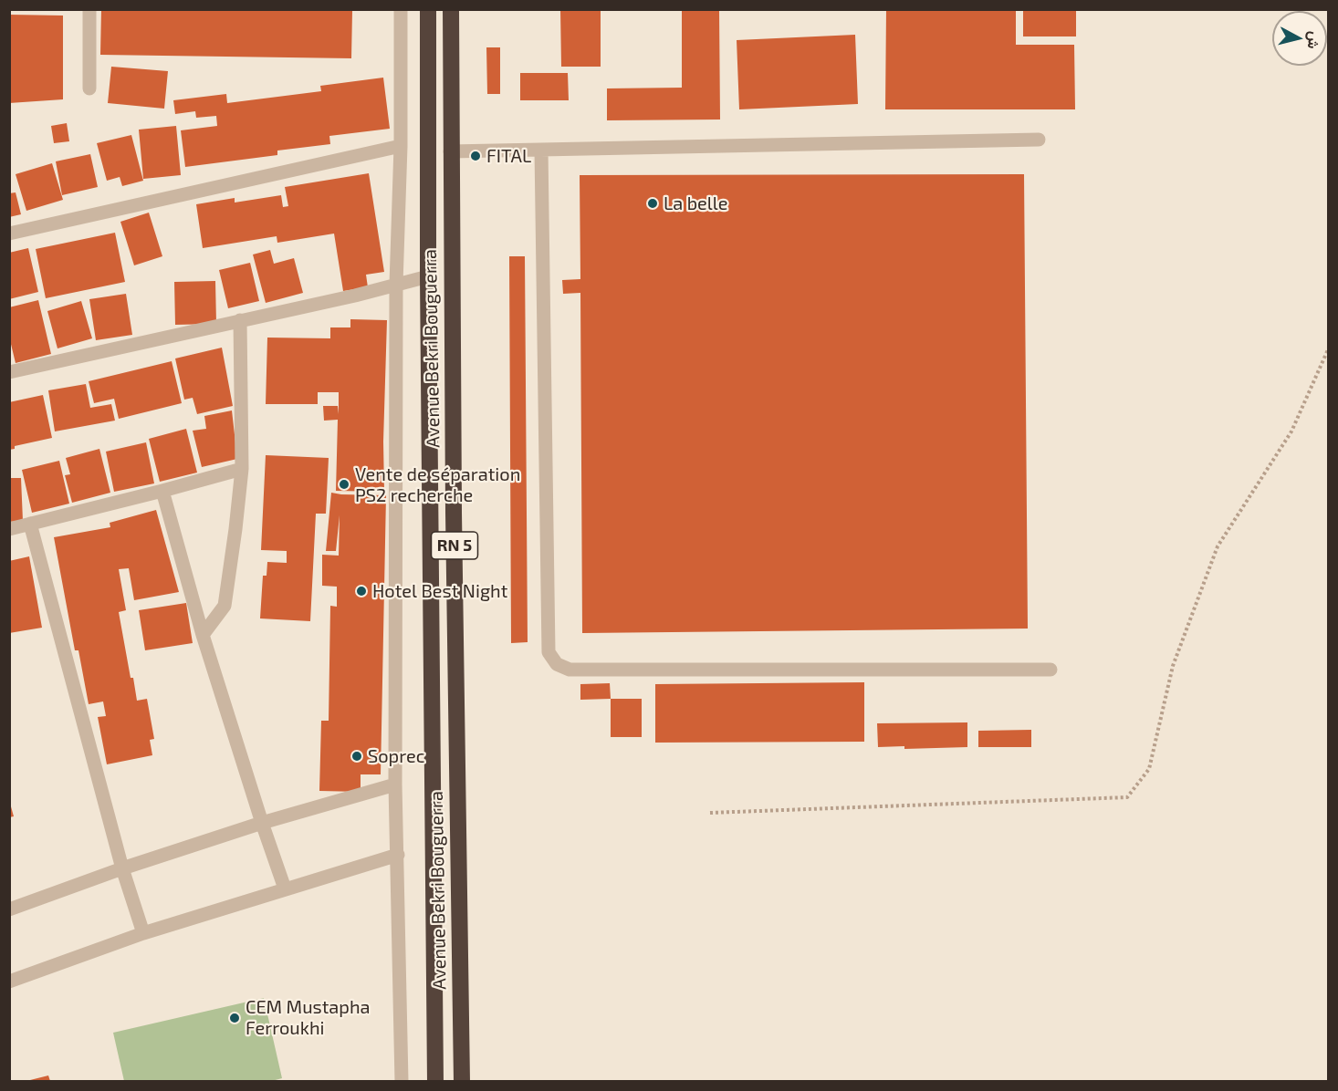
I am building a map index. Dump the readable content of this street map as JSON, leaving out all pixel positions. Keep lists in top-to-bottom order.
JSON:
{
  "streets": {
    "highway": ["Avenue Bekri Bouguerra", "RN 5"]
  },
  "places": [
    "FITAL",
    "La belle",
    "Vente de séparation PS2 recherche",
    "Hotel Best Night",
    "Soprec",
    "CEM Mustapha Ferroukhi"
  ],
  "north": "right"
}
